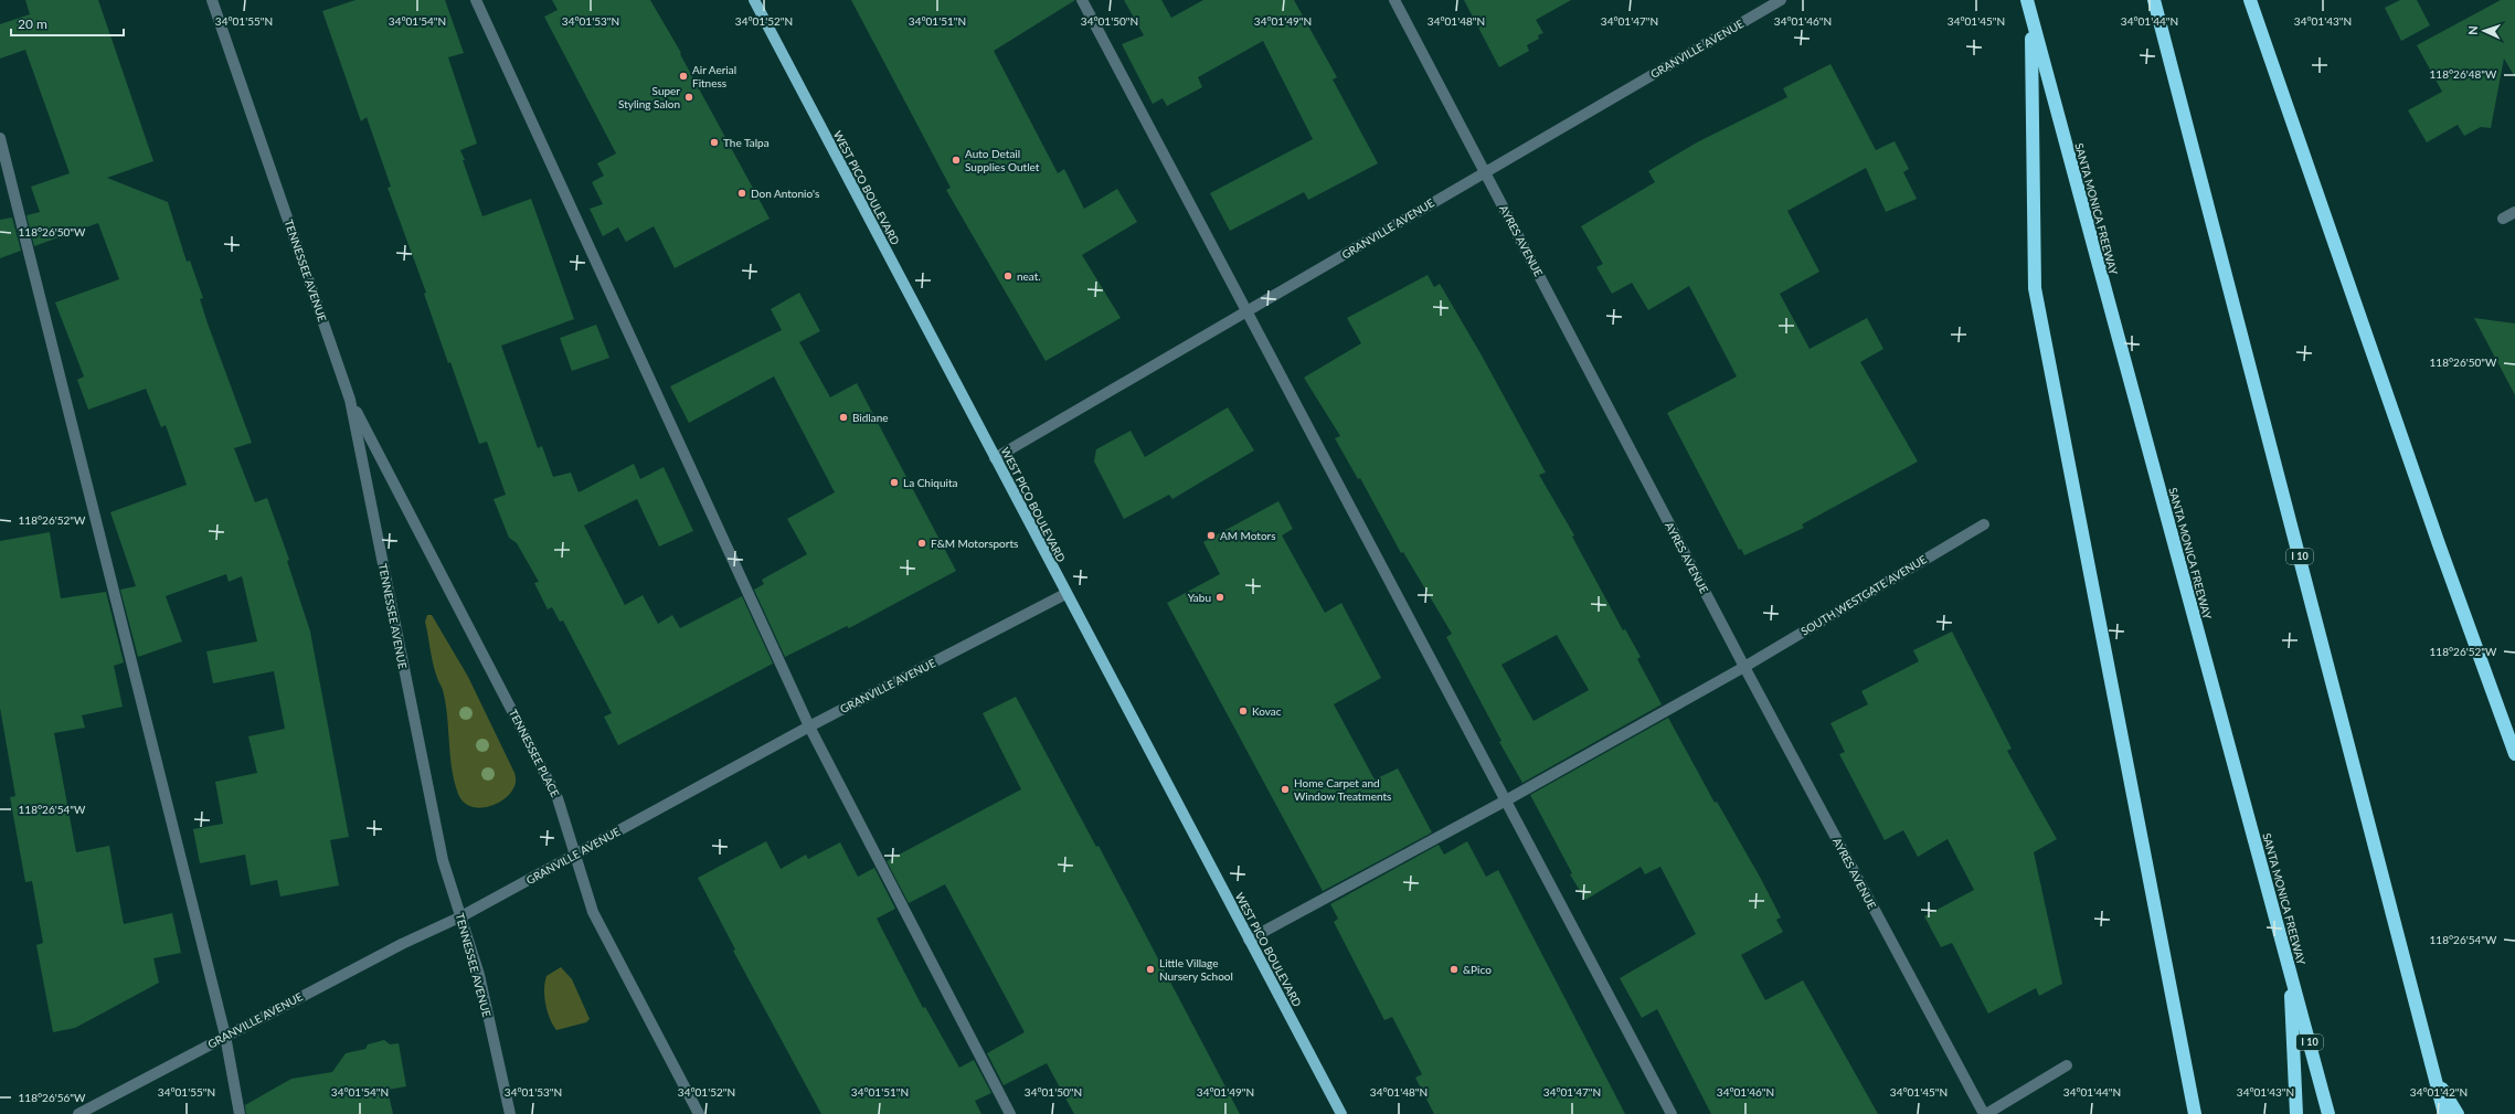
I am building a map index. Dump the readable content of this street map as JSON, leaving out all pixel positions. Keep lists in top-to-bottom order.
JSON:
{
  "streets": {
    "highway": ["SANTA MONICA FREEWAY", "I 10"],
    "main road": ["WEST PICO BOULEVARD"],
    "street": [
      "GRANVILLE AVENUE",
      "AYRES AVENUE",
      "TENNESSEE AVENUE",
      "SOUTH WESTGATE AVENUE",
      "TENNESSEE PLACE"
    ]
  },
  "crossings": [
    ["GRANVILLE AVENUE", "WEST PICO BOULEVARD"],
    ["GRANVILLE AVENUE", "AYRES AVENUE"],
    ["GRANVILLE AVENUE", "TENNESSEE AVENUE"],
    ["GRANVILLE AVENUE", "TENNESSEE PLACE"],
    ["WEST PICO BOULEVARD", "SOUTH WESTGATE AVENUE"],
    ["AYRES AVENUE", "SOUTH WESTGATE AVENUE"],
    ["TENNESSEE AVENUE", "TENNESSEE PLACE"]
  ],
  "places": [
    "Air Aerial Fitness",
    "Super Styling Salon",
    "The Talpa",
    "Auto Detail Supplies Outlet",
    "Don Antonio's",
    "neat.",
    "Bidlane",
    "La Chiquita",
    "AM Motors",
    "F&M Motorsports",
    "Yabu",
    "Kovac",
    "Home Carpet and Window Treatments",
    "Little Village Nursery School",
    "&Pico"
  ],
  "scale_bar": "20 m",
  "north": "left",
  "coordinates": [
    "34°01'55\"N",
    "34°01'54\"N",
    "34°01'53\"N",
    "34°01'52\"N",
    "34°01'51\"N",
    "34°01'50\"N",
    "34°01'49\"N",
    "34°01'48\"N",
    "34°01'47\"N",
    "34°01'46\"N",
    "34°01'45\"N",
    "34°01'44\"N",
    "34°01'43\"N",
    "118°26'48\"W",
    "118°26'50\"W",
    "118°26'52\"W",
    "118°26'54\"W",
    "34°01'42\"N",
    "118°26'56\"W"
  ]
}
